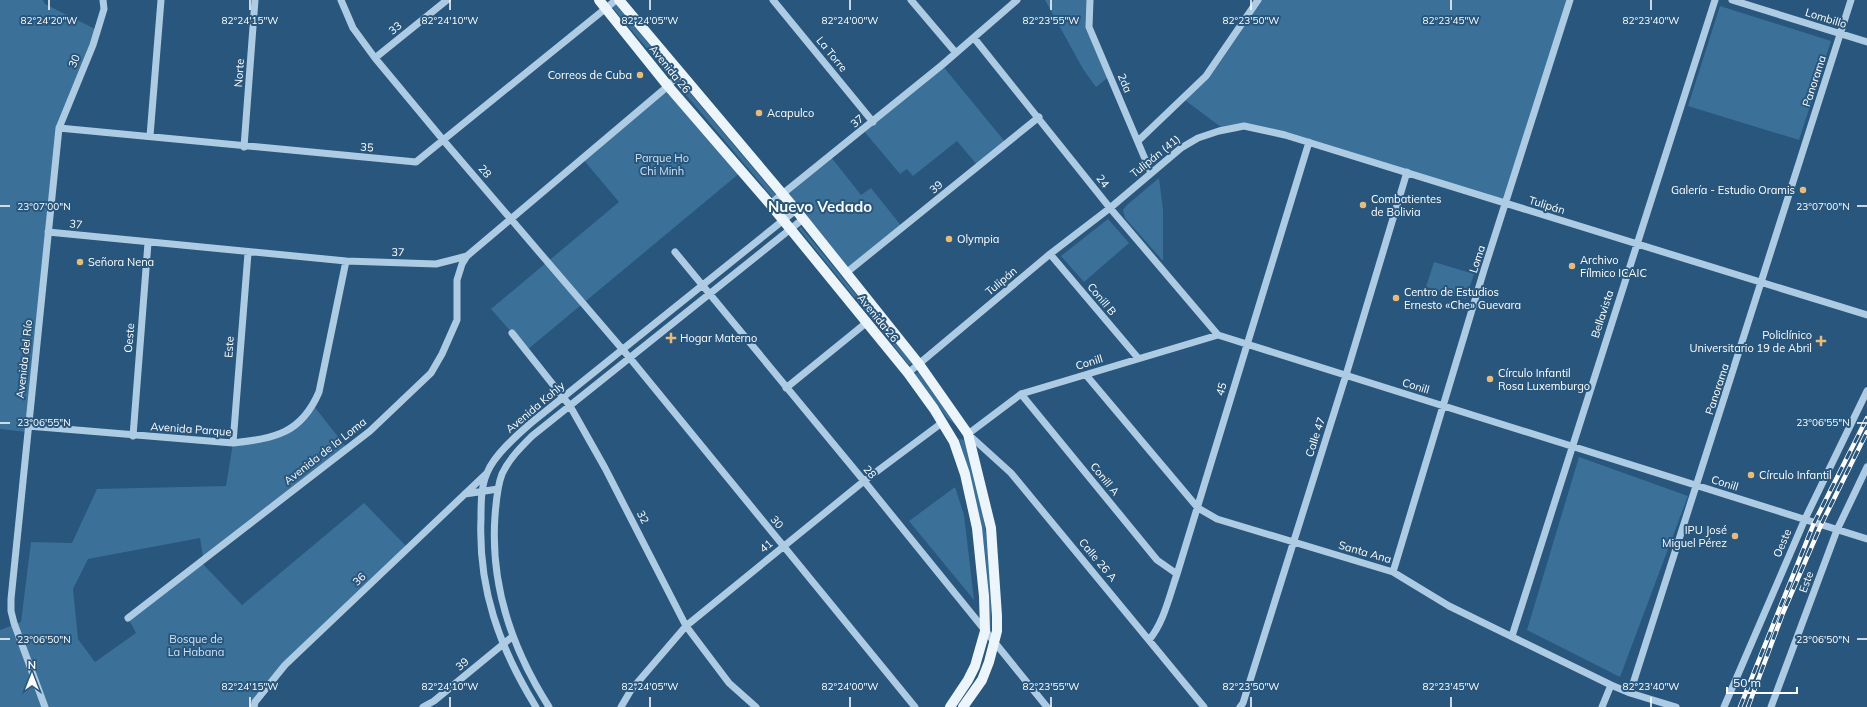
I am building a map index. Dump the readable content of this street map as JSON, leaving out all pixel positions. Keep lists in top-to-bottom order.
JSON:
{
  "streets": {
    "main road": ["Avenida 26"],
    "street": [
      "Lombillo",
      "33",
      "La Torre",
      "30",
      "Norte",
      "Panorama",
      "2da",
      "37",
      "35",
      "Tulipán (41)",
      "28",
      "24",
      "39",
      "Tulipán",
      "Loma",
      "Conill B",
      "Bellavista",
      "Oeste",
      "Este",
      "Avenida del Río",
      "Conill",
      "45",
      "Avenida Kohly",
      "Avenida Parque",
      "Calle 47",
      "Avenida de la Loma",
      "Conill A",
      "32",
      "41",
      "Santa Ana",
      "Calle 26 A",
      "36"
    ]
  },
  "crossings": [
    ["Lombillo", "Panorama"],
    ["33", "28"],
    ["La Torre", "37"],
    ["30", "35"],
    ["30", "28"],
    ["30", "Avenida del Río"],
    ["30", "Avenida Kohly"],
    ["30", "41"],
    ["Avenida 26", "37"],
    ["Avenida 26", "35"],
    ["Avenida 26", "28"],
    ["Avenida 26", "39"],
    ["Avenida 26", "Tulipán"],
    ["Avenida 26", "Conill"],
    ["Avenida 26", "Avenida Kohly"],
    ["Avenida 26", "41"],
    ["Avenida 26", "Calle 26 A"],
    ["Norte", "35"],
    ["Panorama", "Tulipán"],
    ["Panorama", "Conill"],
    ["Panorama", "Santa Ana"],
    ["2da", "Tulipán (41)"],
    ["37", "28"],
    ["37", "24"],
    ["37", "Oeste"],
    ["37", "Este"],
    ["37", "Avenida del Río"],
    ["37", "Avenida Parque"],
    ["37", "Avenida de la Loma"],
    ["35", "28"],
    ["35", "Avenida del Río"],
    ["Tulipán (41)", "24"],
    ["Tulipán (41)", "Tulipán"],
    ["28", "Avenida Kohly"],
    ["28", "41"],
    ["24", "39"],
    ["24", "Tulipán"],
    ["24", "Conill"],
    ["39", "Avenida Kohly"],
    ["Tulipán", "Loma"],
    ["Tulipán", "Conill B"],
    ["Tulipán", "Bellavista"],
    ["Tulipán", "45"],
    ["Tulipán", "Calle 47"],
    ["Loma", "Conill"],
    ["Loma", "Santa Ana"],
    ["Conill B", "Conill"],
    ["Bellavista", "Conill"],
    ["Bellavista", "Santa Ana"],
    ["Oeste", "Conill"],
    ["Oeste", "Avenida Parque"],
    ["Este", "Conill"],
    ["Este", "Avenida Parque"],
    ["Avenida del Río", "Avenida Parque"],
    ["Conill", "45"],
    ["Conill", "Calle 47"],
    ["Conill", "Conill A"],
    ["Conill", "Santa Ana"],
    ["Conill", "Calle 26 A"],
    ["45", "Conill A"],
    ["45", "Santa Ana"],
    ["45", "Calle 26 A"],
    ["Avenida Kohly", "32"],
    ["Avenida Kohly", "36"],
    ["Calle 47", "Santa Ana"],
    ["32", "41"]
  ],
  "districts": ["Nuevo Vedado"],
  "parks": ["Parque Ho Chi Minh", "Bosque de La Habana"],
  "places": {
    "other": [
      "Correos de Cuba",
      "Acapulco",
      "Galería - Estudio Oramis",
      "Combatientes de Bolivia",
      "Olympia",
      "Señora Nena",
      "Archivo Fílmico ICAIC",
      "Centro de Estudios Ernesto «Che» Guevara",
      "Círculo Infantil Rosa Luxemburgo",
      "Círculo Infantil",
      "IPU José Miguel Pérez"
    ],
    "health": ["Hogar Materno", "Policlínico Universitario 19 de Abril"]
  },
  "scale_bar": "50 m",
  "north": "top",
  "coordinates": [
    "82°24'20\"W",
    "82°24'15\"W",
    "82°24'10\"W",
    "82°24'05\"W",
    "82°24'00\"W",
    "82°23'55\"W",
    "82°23'50\"W",
    "82°23'45\"W",
    "82°23'40\"W",
    "23°07'00\"N",
    "23°06'55\"N",
    "23°06'50\"N"
  ]
}
